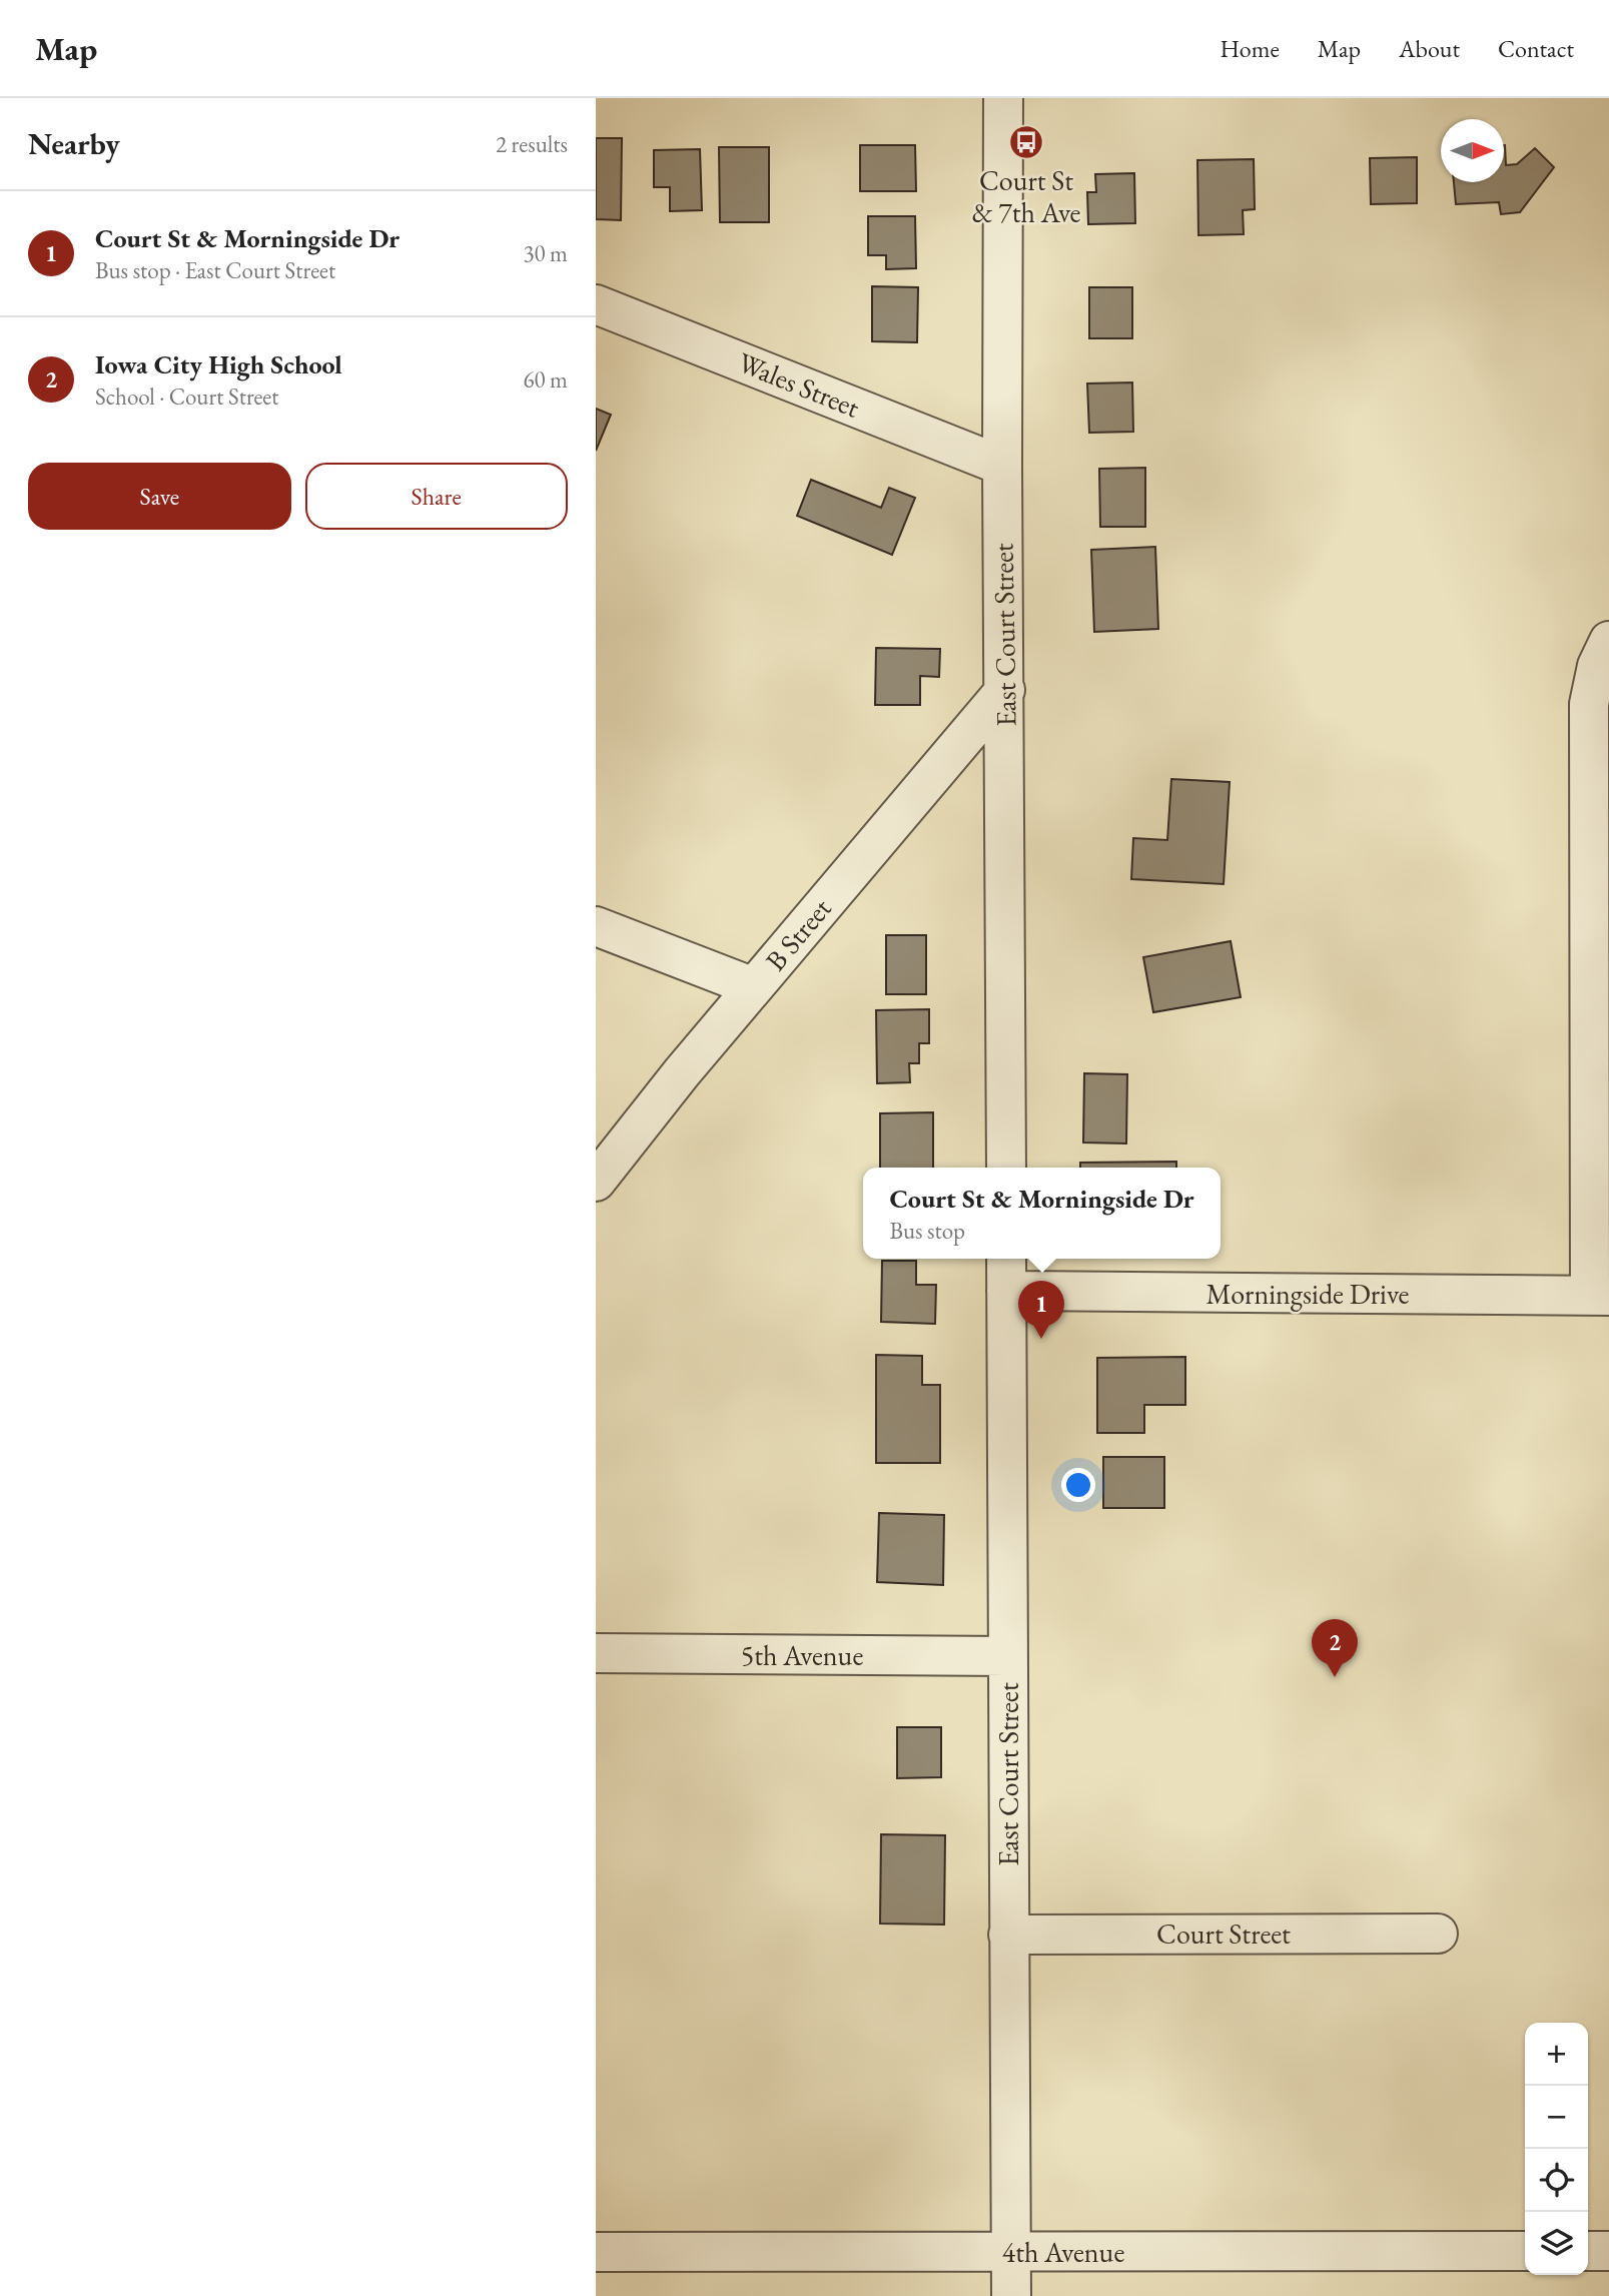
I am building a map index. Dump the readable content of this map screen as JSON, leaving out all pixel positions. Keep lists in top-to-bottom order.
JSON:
{
  "streets": {
    "street": [
      "Wales Street",
      "East Court Street",
      "B Street",
      "Morningside Drive",
      "5th Avenue",
      "Court Street",
      "4th Avenue"
    ]
  },
  "crossings": [
    ["Wales Street", "East Court Street"],
    ["East Court Street", "B Street"],
    ["East Court Street", "Morningside Drive"],
    ["East Court Street", "5th Avenue"],
    ["East Court Street", "Court Street"],
    ["East Court Street", "4th Avenue"]
  ],
  "places": {
    "bus stop": ["Court St & 7th Ave"]
  },
  "north": "right",
  "page": {
    "header": "Map",
    "nav": [
      "Home",
      "Map",
      "About",
      "Contact"
    ],
    "heading": ["Nearby", "2 results"],
    "list": [
      {
        "mark": "1",
        "name": "Court St & Morningside Dr",
        "note": "Bus stop · East Court Street",
        "value": "30 m"
      },
      {
        "mark": "2",
        "name": "Iowa City High School",
        "note": "School · Court Street",
        "value": "60 m"
      }
    ],
    "buttons": ["Save", "Share"],
    "popup": ["Court St & Morningside Dr", "Bus stop"],
    "pins": ["1", "2"],
    "map_buttons": ["+", "−"]
  }
}
